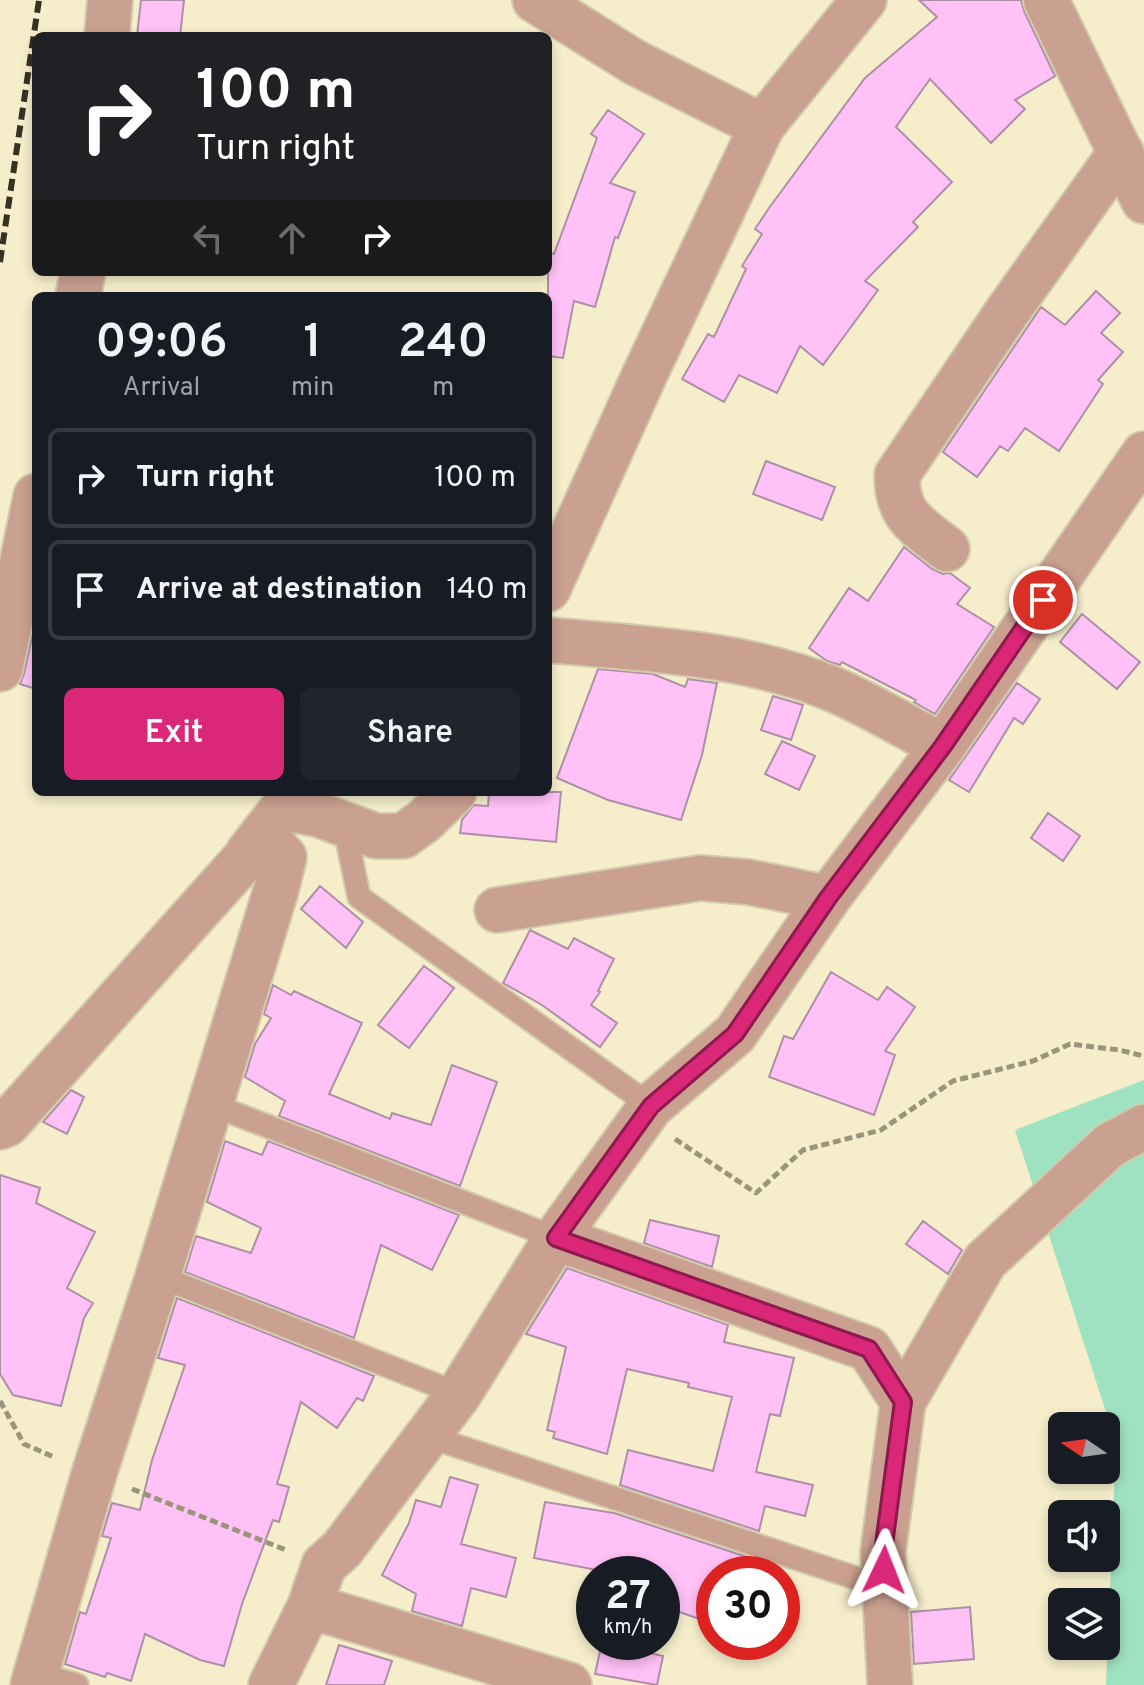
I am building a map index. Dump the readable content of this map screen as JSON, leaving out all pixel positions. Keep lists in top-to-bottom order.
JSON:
{
  "north": "left",
  "page": {
    "turn": ["100 m", "Turn right"],
    "eta": [
      "09:06",
      "Arrival",
      "1",
      "min",
      "240",
      "m"
    ],
    "list": [
      {
        "name": "Turn right",
        "value": "100 m"
      },
      {
        "name": "Arrive at destination",
        "value": "140 m"
      }
    ],
    "buttons": ["Exit", "Share"],
    "speed": "27 km/h",
    "limit": "30"
  }
}
